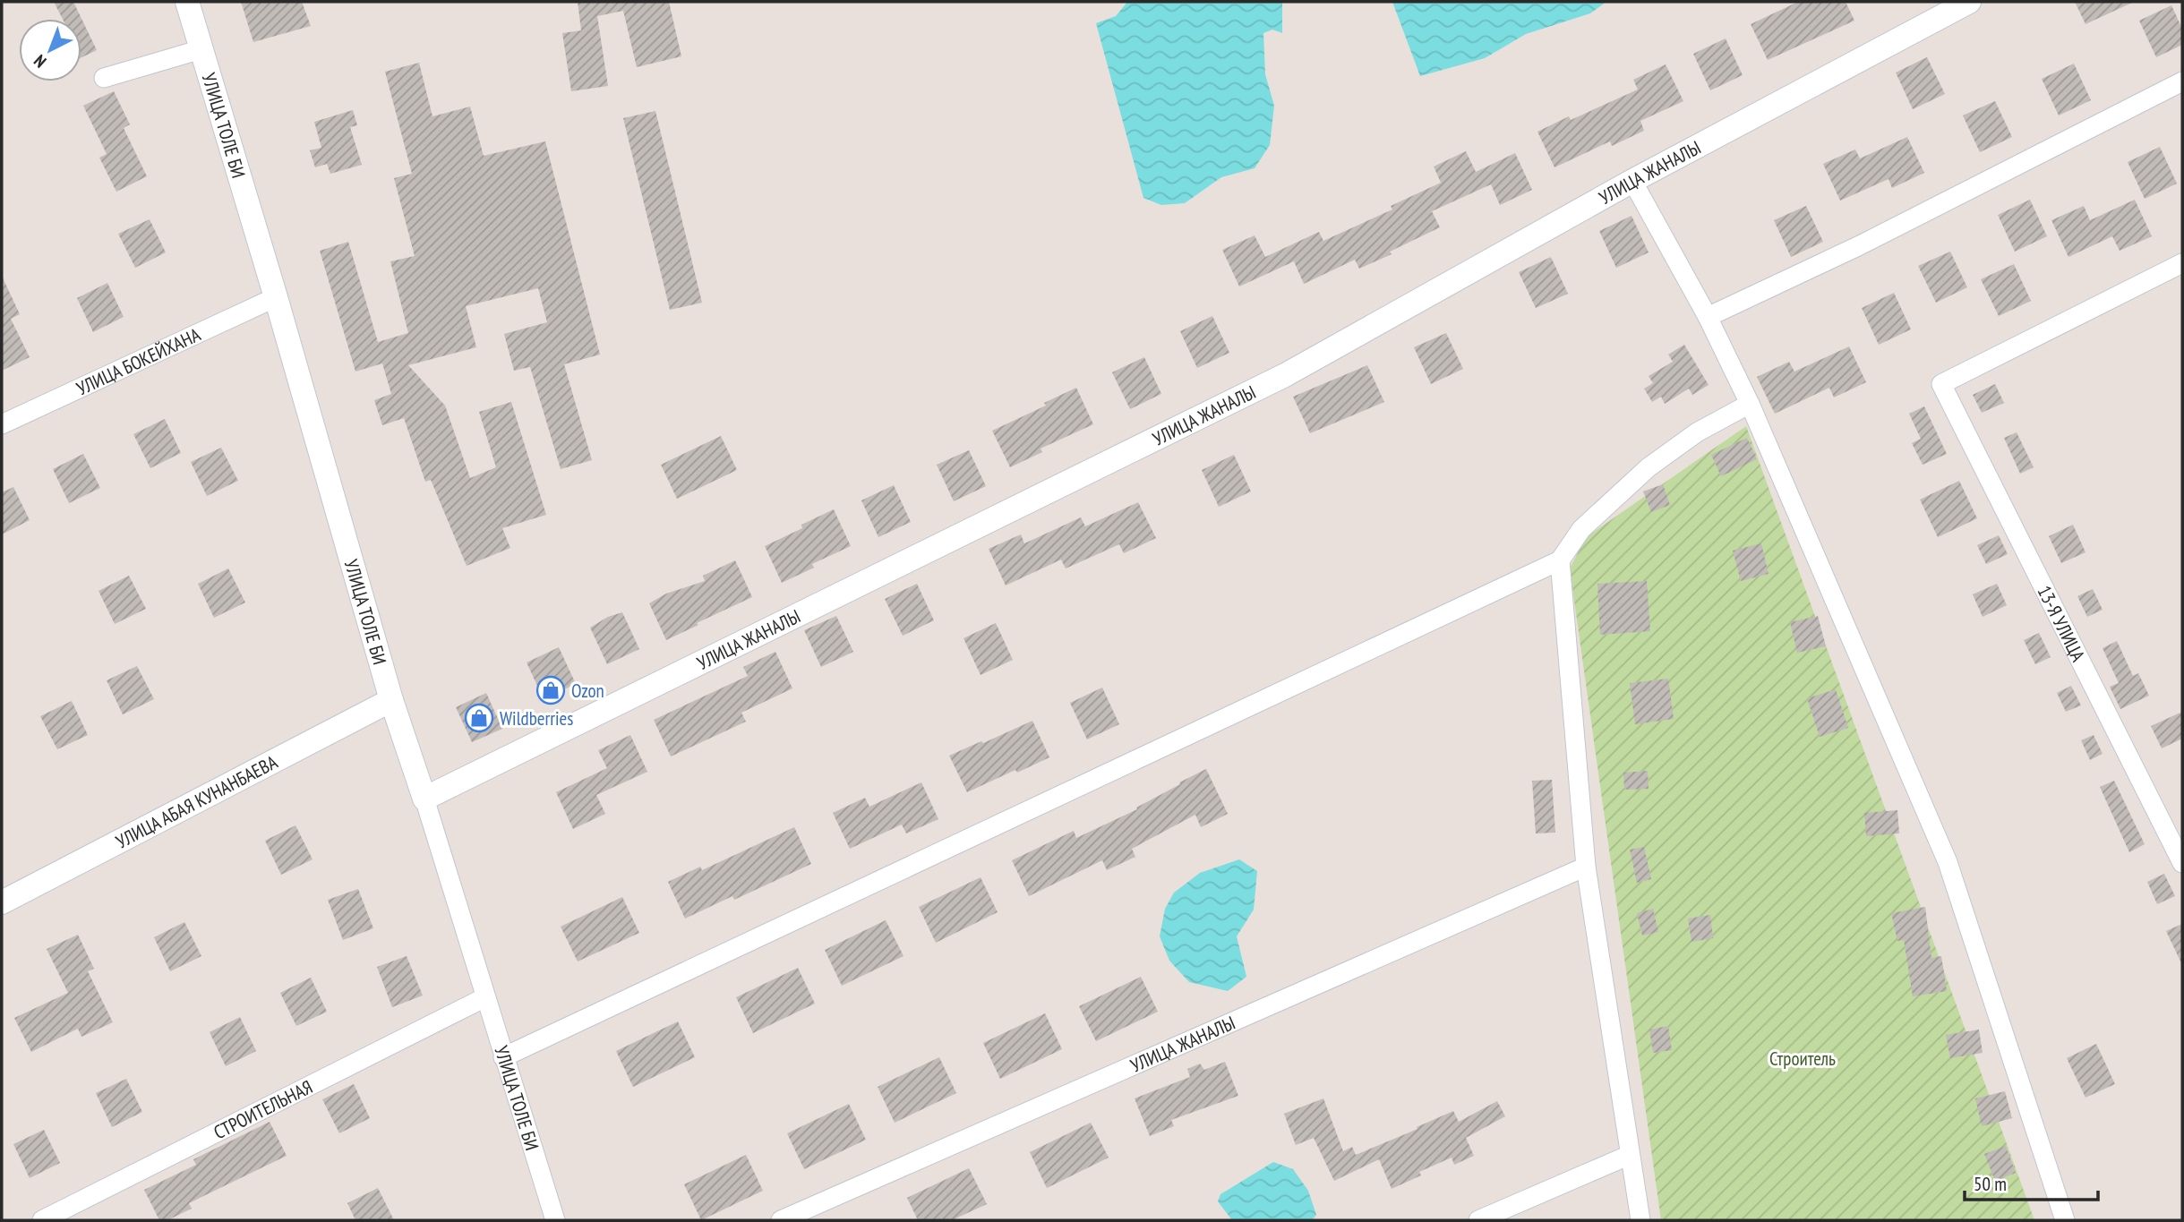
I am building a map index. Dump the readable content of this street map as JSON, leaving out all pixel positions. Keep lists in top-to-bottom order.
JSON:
{
  "streets": {
    "street": [
      "УЛИЦА ТОЛЕ БИ",
      "УЛИЦА ЖАНАЛЫ",
      "УЛИЦА БОКЕЙХАНА",
      "13-Я УЛИЦА",
      "УЛИЦА АБАЯ КУНАНБАЕВА",
      "СТРОИТЕЛЬНАЯ"
    ]
  },
  "crossings": [
    ["УЛИЦА ТОЛЕ БИ", "УЛИЦА ЖАНАЛЫ"],
    ["УЛИЦА ТОЛЕ БИ", "УЛИЦА БОКЕЙХАНА"],
    ["УЛИЦА ТОЛЕ БИ", "УЛИЦА АБАЯ КУНАНБАЕВА"],
    ["УЛИЦА ТОЛЕ БИ", "СТРОИТЕЛЬНАЯ"]
  ],
  "parks": ["Строитель"],
  "places": {
    "shop": ["Ozon", "Wildberries"]
  },
  "scale_bar": "50 m",
  "north": "bottom left"
}
